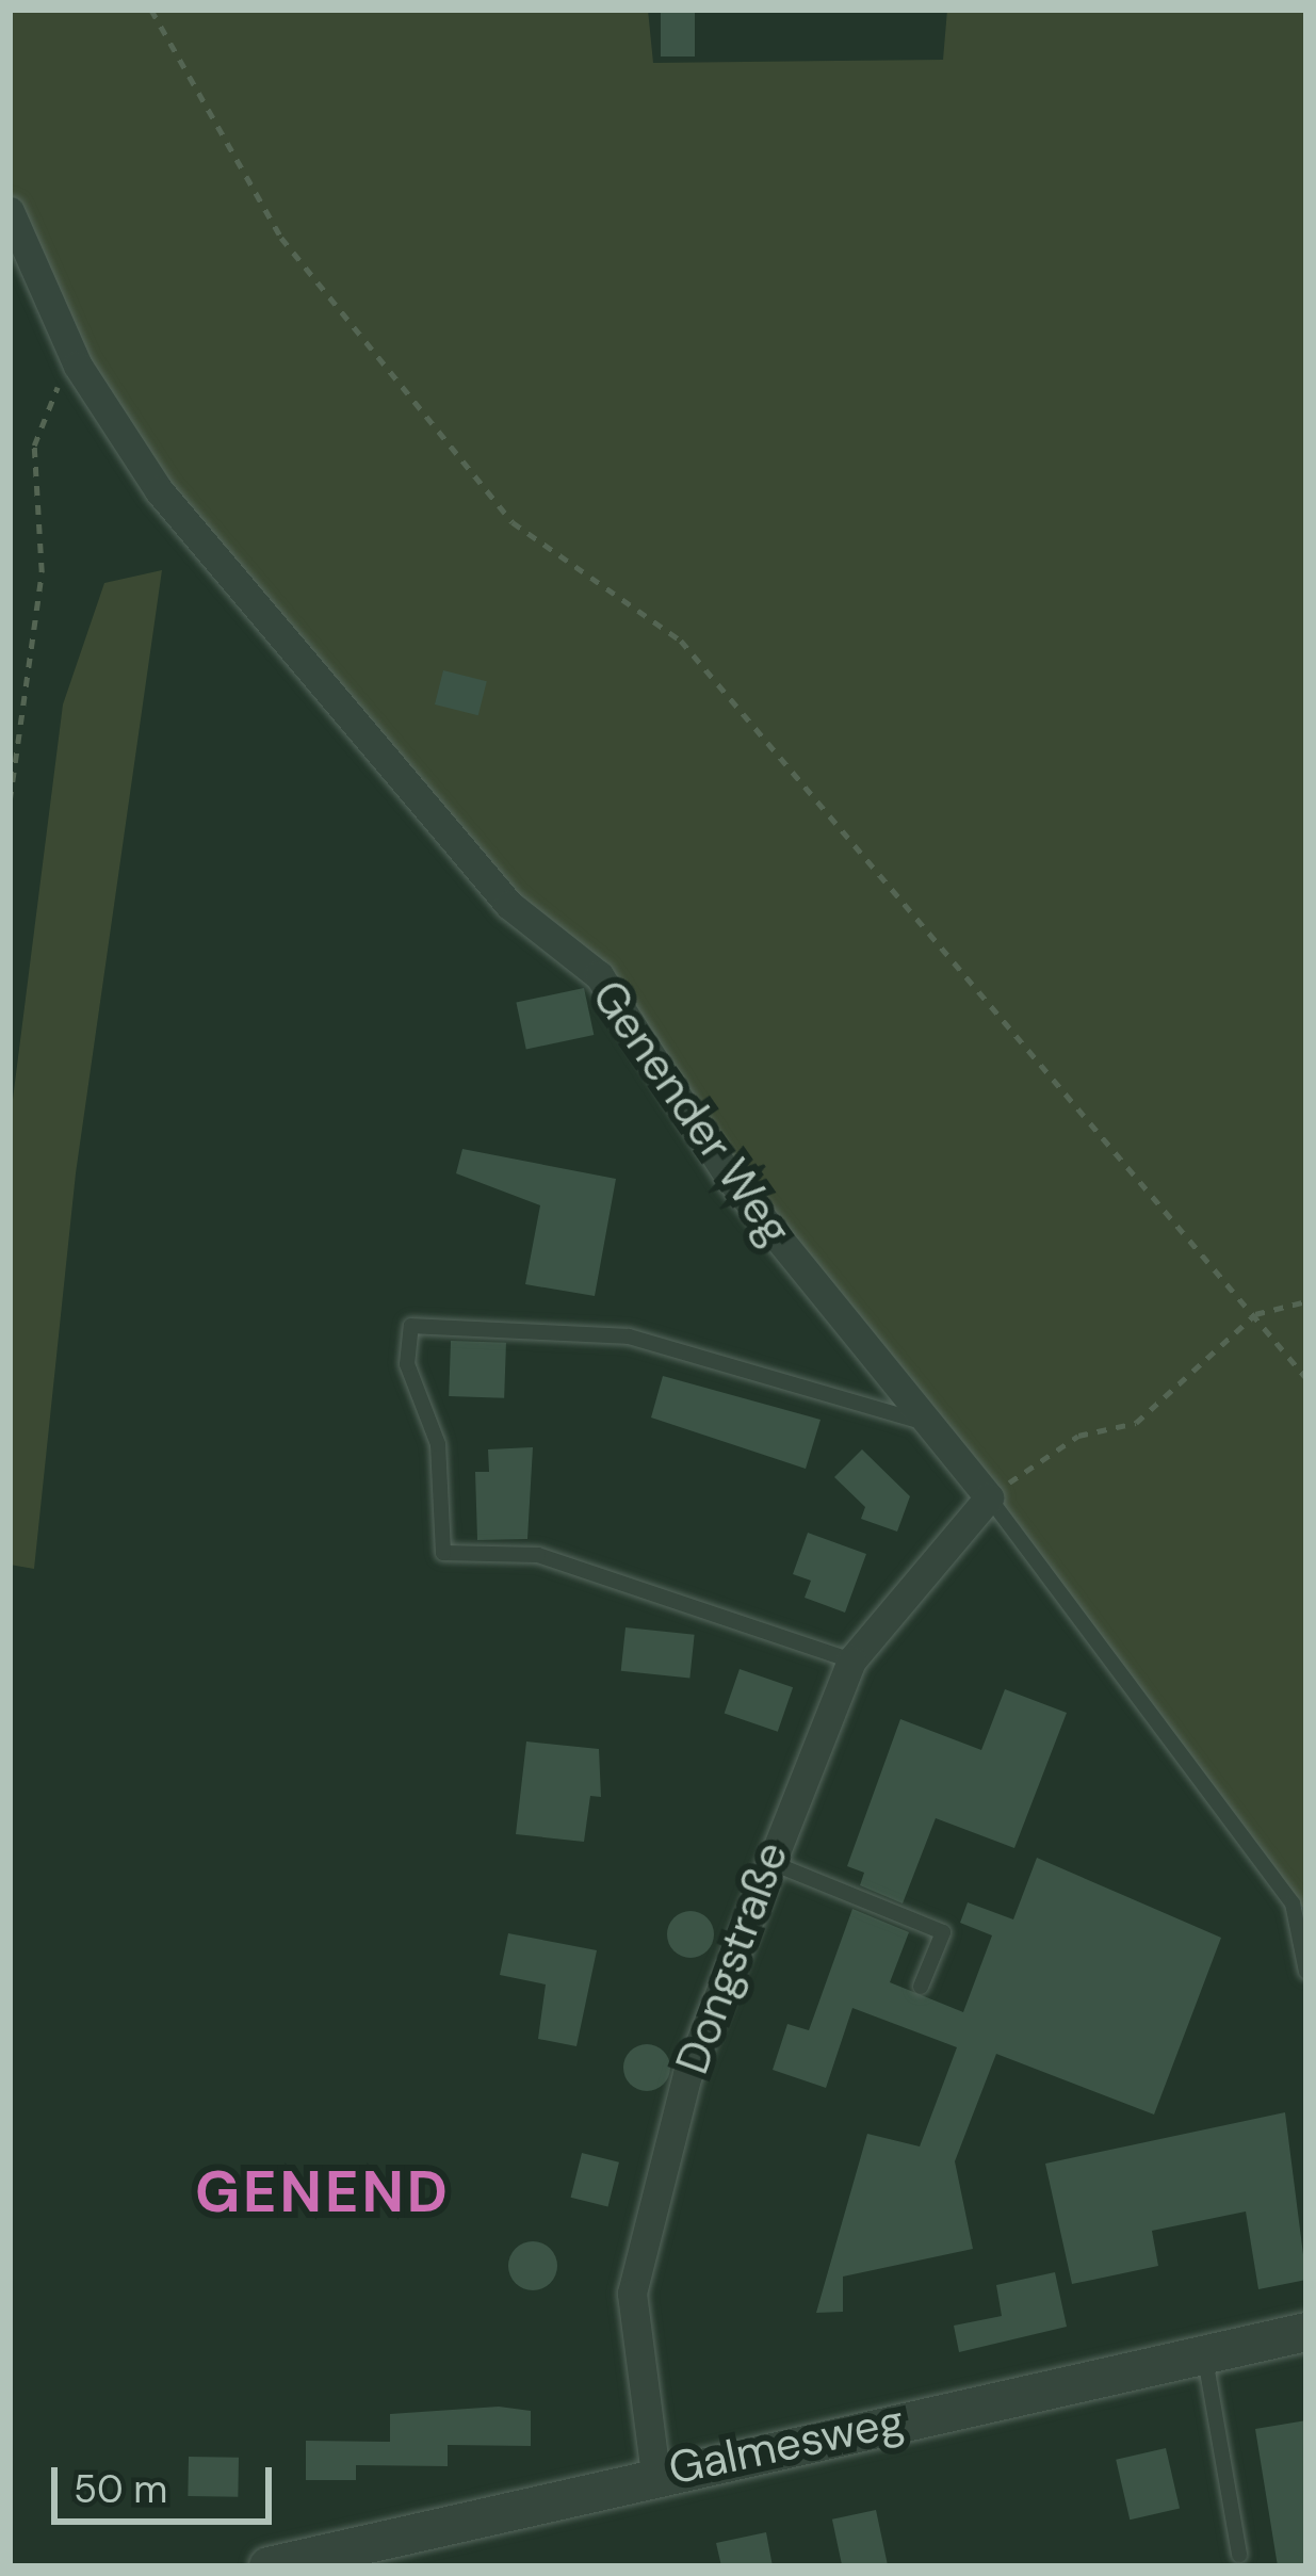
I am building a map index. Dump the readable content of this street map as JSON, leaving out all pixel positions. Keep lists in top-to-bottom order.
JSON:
{
  "streets": {
    "street": ["Genender Weg", "Dongstraße", "Galmesweg"]
  },
  "crossings": [
    ["Genender Weg", "Dongstraße"],
    ["Dongstraße", "Galmesweg"]
  ],
  "districts": ["GENEND"],
  "scale_bar": "50 m"
}
